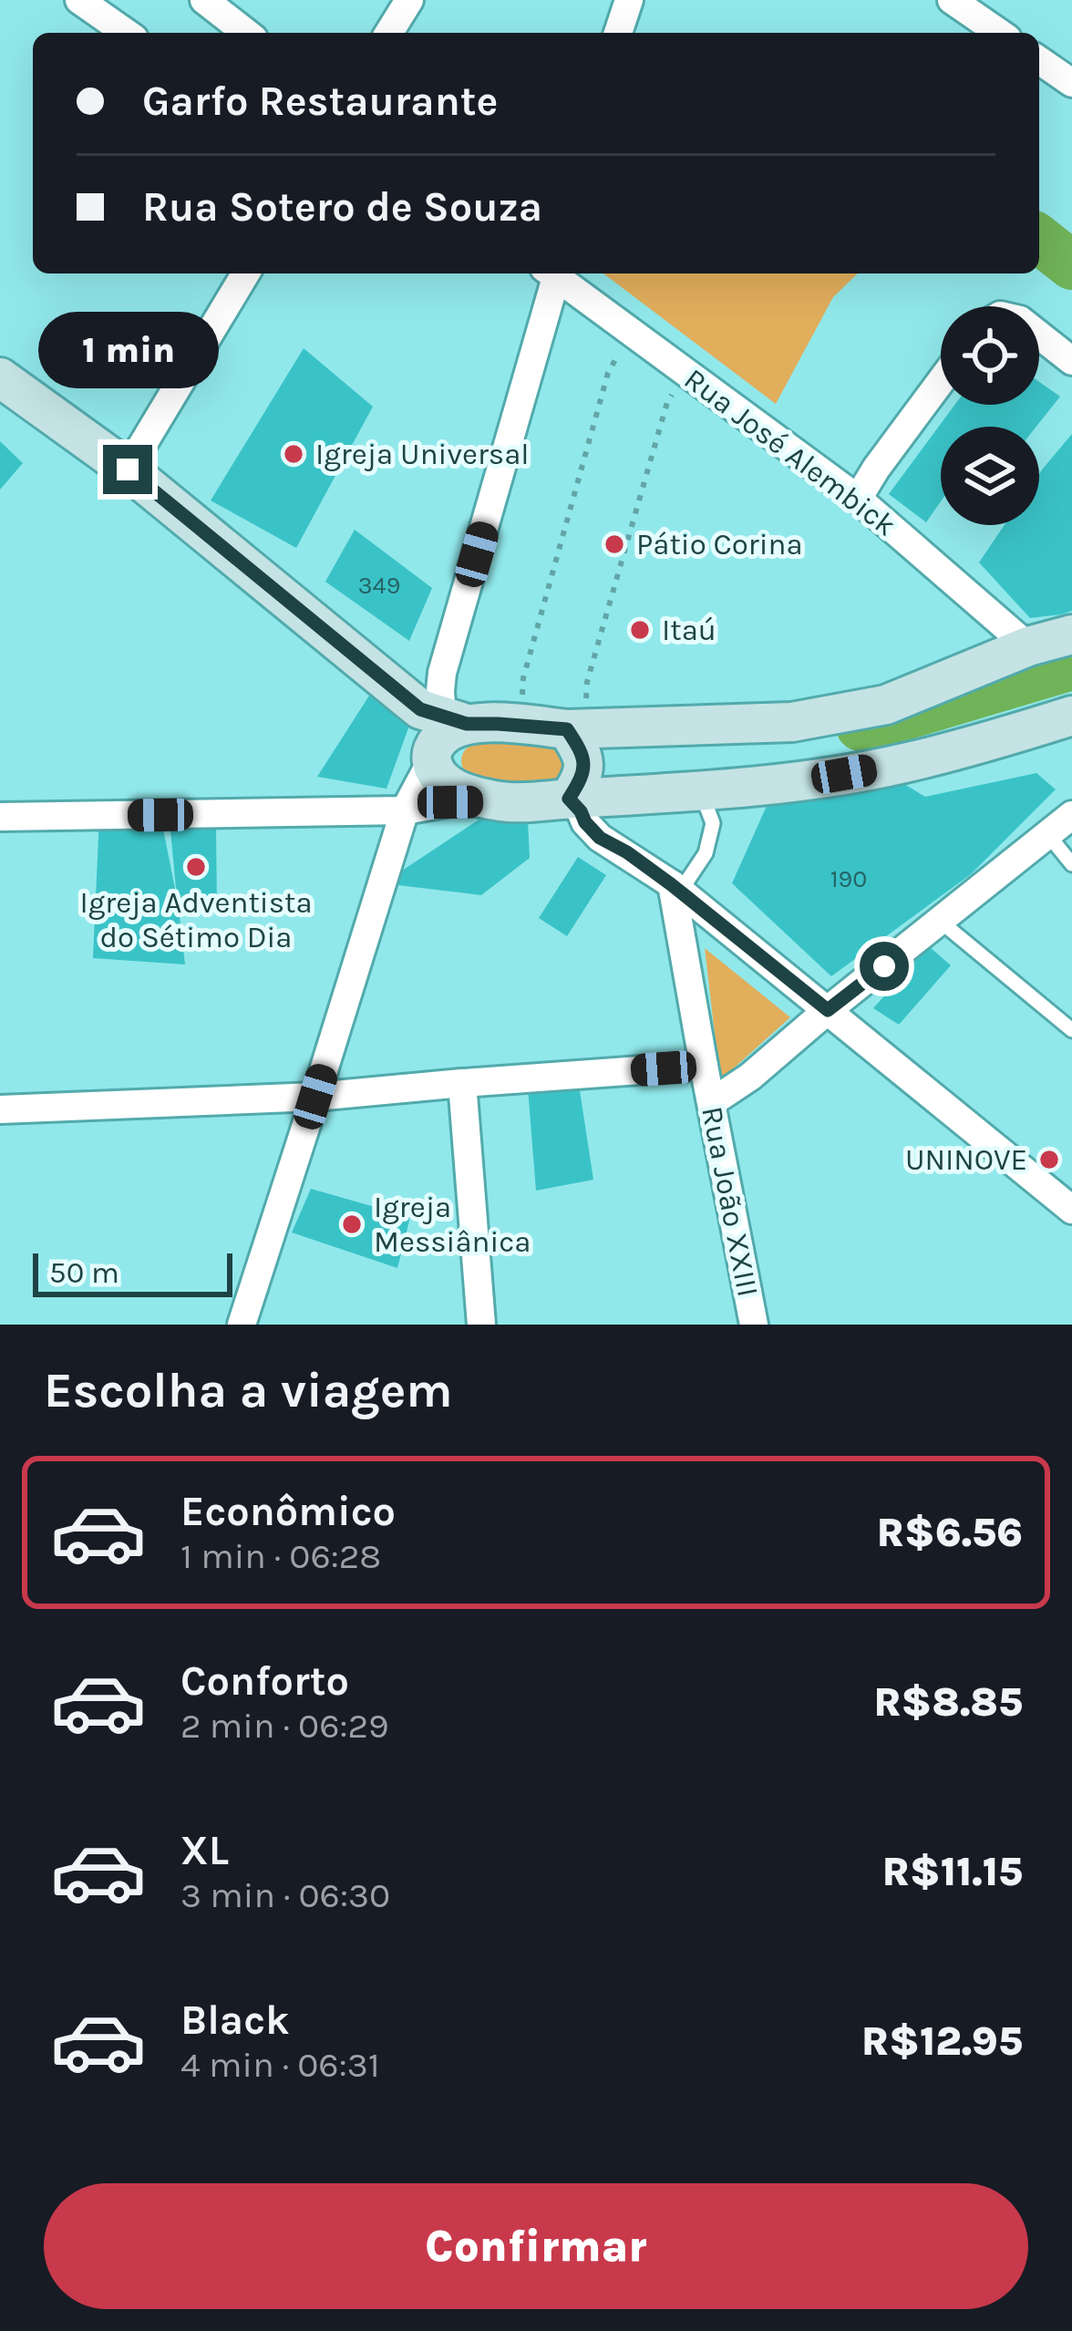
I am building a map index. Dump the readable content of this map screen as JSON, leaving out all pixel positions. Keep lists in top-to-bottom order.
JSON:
{
  "streets": {
    "street": ["Rua José Alembick", "Rua João XXIII"]
  },
  "places": [
    "Igreja Universal",
    "Pátio Corina",
    "Itaú",
    "Igreja Adventista do Sétimo Dia",
    "UNINOVE",
    "Igreja Messiânica"
  ],
  "house_numbers": ["349", "190"],
  "scale_bar": "50 m",
  "page": {
    "banner": ["Garfo Restaurante", "Rua Sotero de Souza"],
    "bubble": "1 min",
    "scale": "50 m",
    "heading": "Escolha a viagem",
    "list": [
      {
        "name": "Econômico",
        "note": "1 min · 06:28",
        "value": "R$6.56"
      },
      {
        "name": "Conforto",
        "note": "2 min · 06:29",
        "value": "R$8.85"
      },
      {
        "name": "XL",
        "note": "3 min · 06:30",
        "value": "R$11.15"
      },
      {
        "name": "Black",
        "note": "4 min · 06:31",
        "value": "R$12.95"
      }
    ],
    "buttons": "Confirmar"
  }
}
